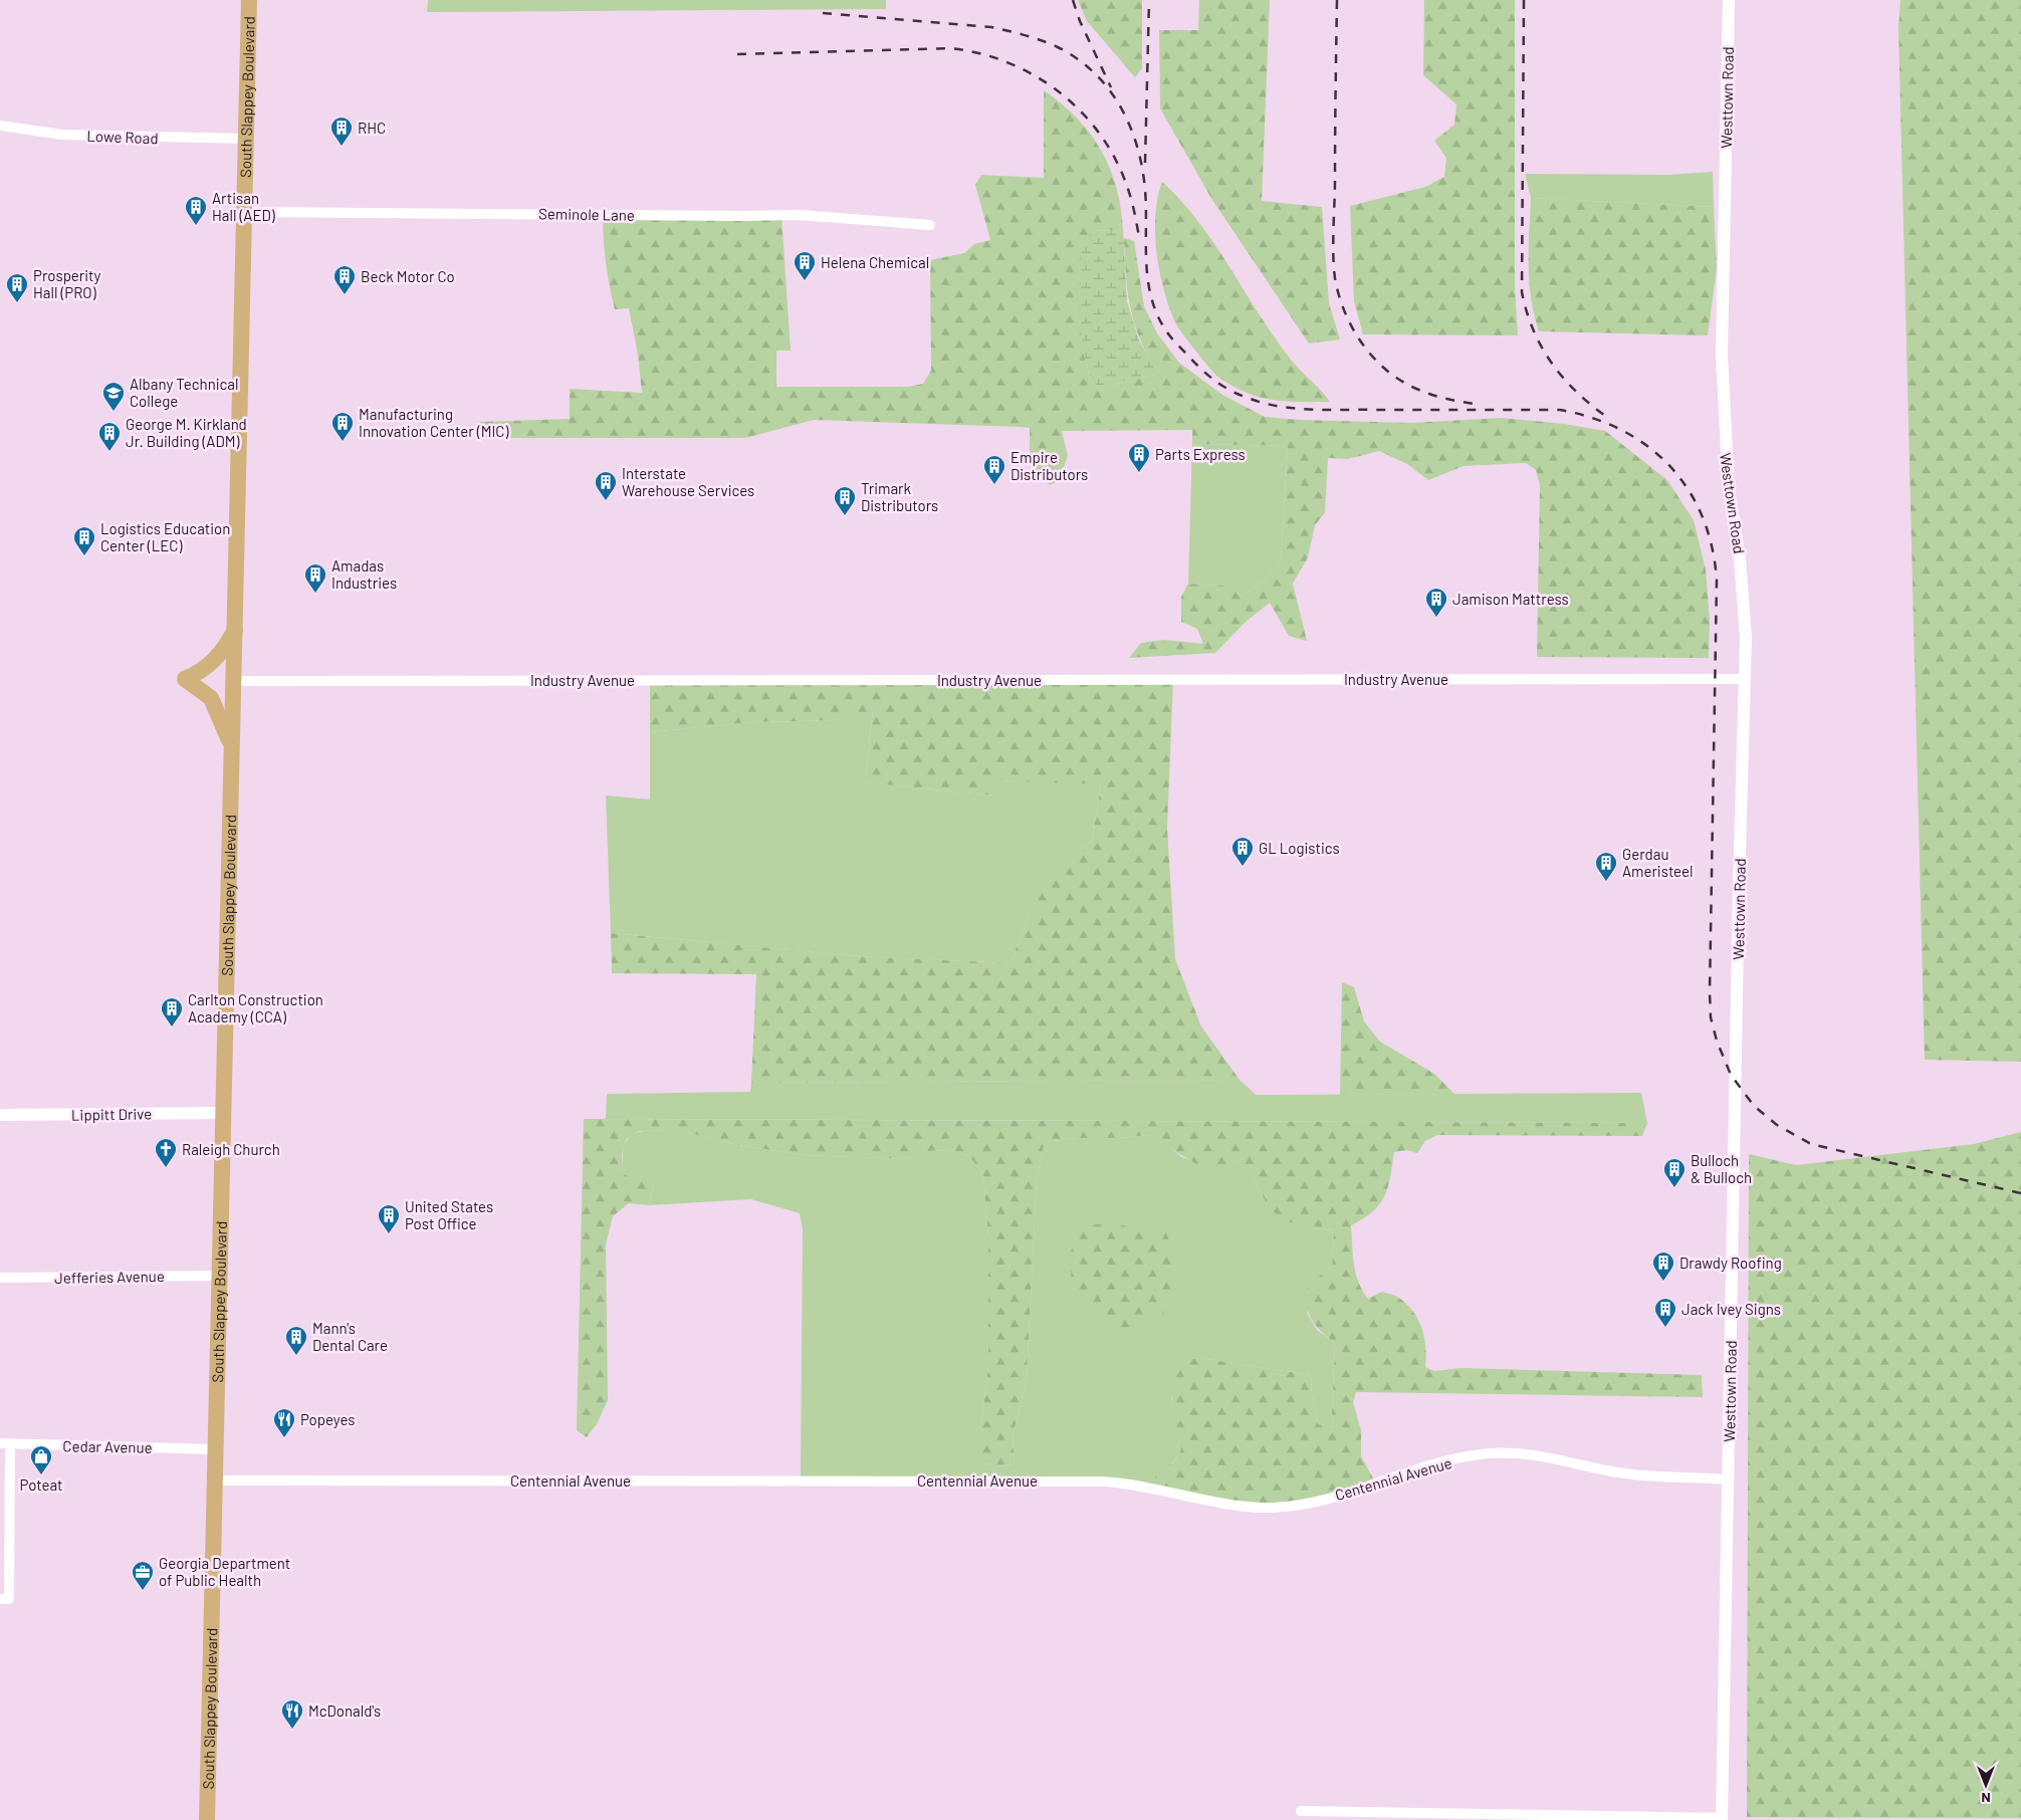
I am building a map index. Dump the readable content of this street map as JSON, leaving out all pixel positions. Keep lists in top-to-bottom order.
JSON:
{
  "streets": {
    "main road": ["South Slappey Boulevard"],
    "street": [
      "Westtown Road",
      "Lowe Road",
      "Seminole Lane",
      "Industry Avenue",
      "Lippitt Drive",
      "Jefferies Avenue",
      "Cedar Avenue",
      "Centennial Avenue"
    ]
  },
  "crossings": [
    ["South Slappey Boulevard", "Lowe Road"],
    ["South Slappey Boulevard", "Seminole Lane"],
    ["South Slappey Boulevard", "Industry Avenue"],
    ["South Slappey Boulevard", "Lippitt Drive"],
    ["South Slappey Boulevard", "Jefferies Avenue"],
    ["South Slappey Boulevard", "Cedar Avenue"],
    ["South Slappey Boulevard", "Centennial Avenue"],
    ["Westtown Road", "Industry Avenue"],
    ["Westtown Road", "Centennial Avenue"]
  ],
  "places": {
    "building": [
      "RHC",
      "Artisan Hall (AED)",
      "Helena Chemical",
      "Beck Motor Co",
      "Prosperity Hall (PRO)",
      "Manufacturing Innovation Center (MIC)",
      "George M. Kirkland Jr. Building (ADM)",
      "Parts Express",
      "Empire Distributors",
      "Interstate Warehouse Services",
      "Trimark Distributors",
      "Logistics Education Center (LEC)",
      "Amadas Industries",
      "Jamison Mattress",
      "GL Logistics",
      "Gerdau Ameristeel",
      "Carlton Construction Academy (CCA)",
      "Bulloch & Bulloch",
      "United States Post Office",
      "Drawdy Roofing",
      "Jack Ivey Signs",
      "Mann's Dental Care"
    ],
    "school or university": ["Albany Technical College"],
    "church": ["Raleigh Church"],
    "restaurant": ["Popeyes", "McDonald's"],
    "shop": ["Poteat"],
    "office": ["Georgia Department of Public Health"]
  },
  "north": "bottom"
}
